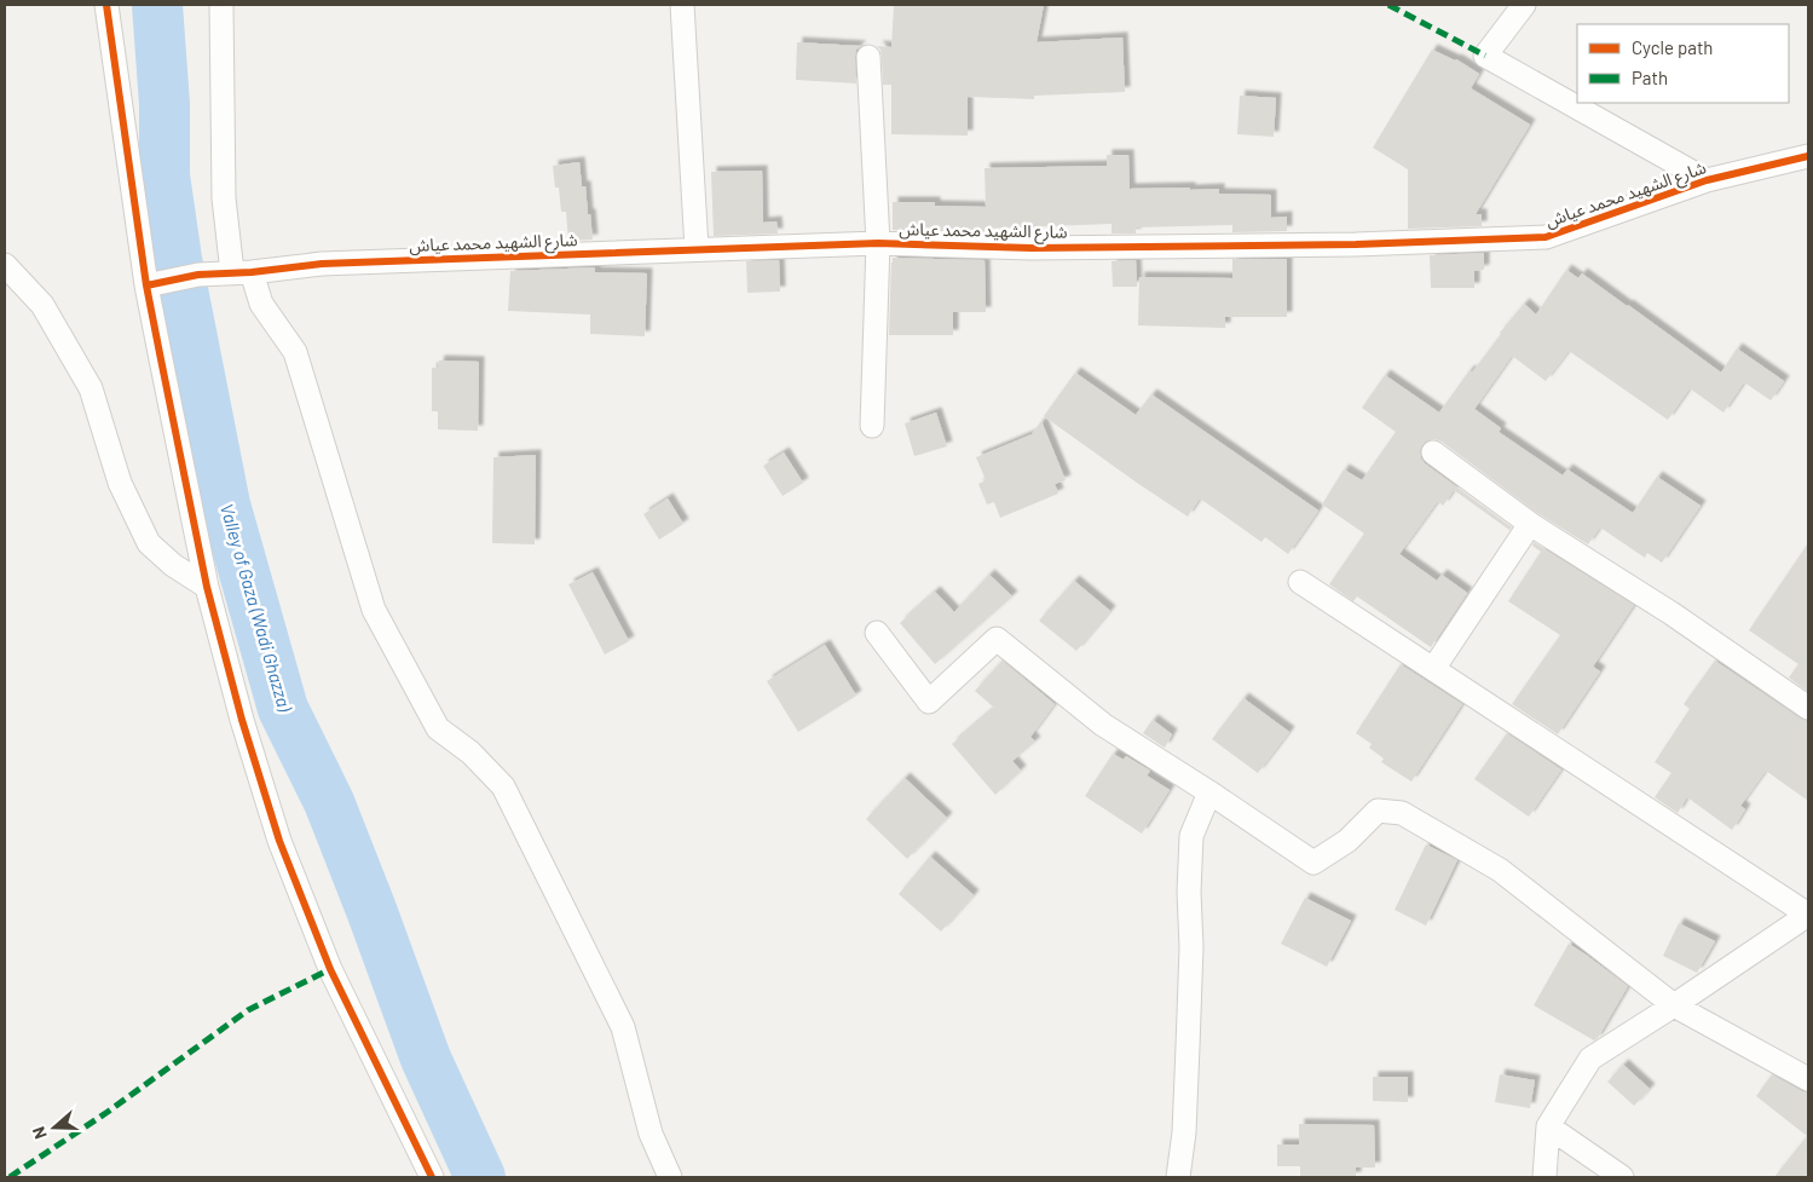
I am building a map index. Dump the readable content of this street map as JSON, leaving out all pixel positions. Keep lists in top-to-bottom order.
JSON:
{
  "streets": {
    "street": ["شارع الشهيد محمد عياش"]
  },
  "water": ["Valley of Gaza (Wadi Ghazza)"],
  "legend": ["Cycle path", "Path"],
  "north": "left"
}
